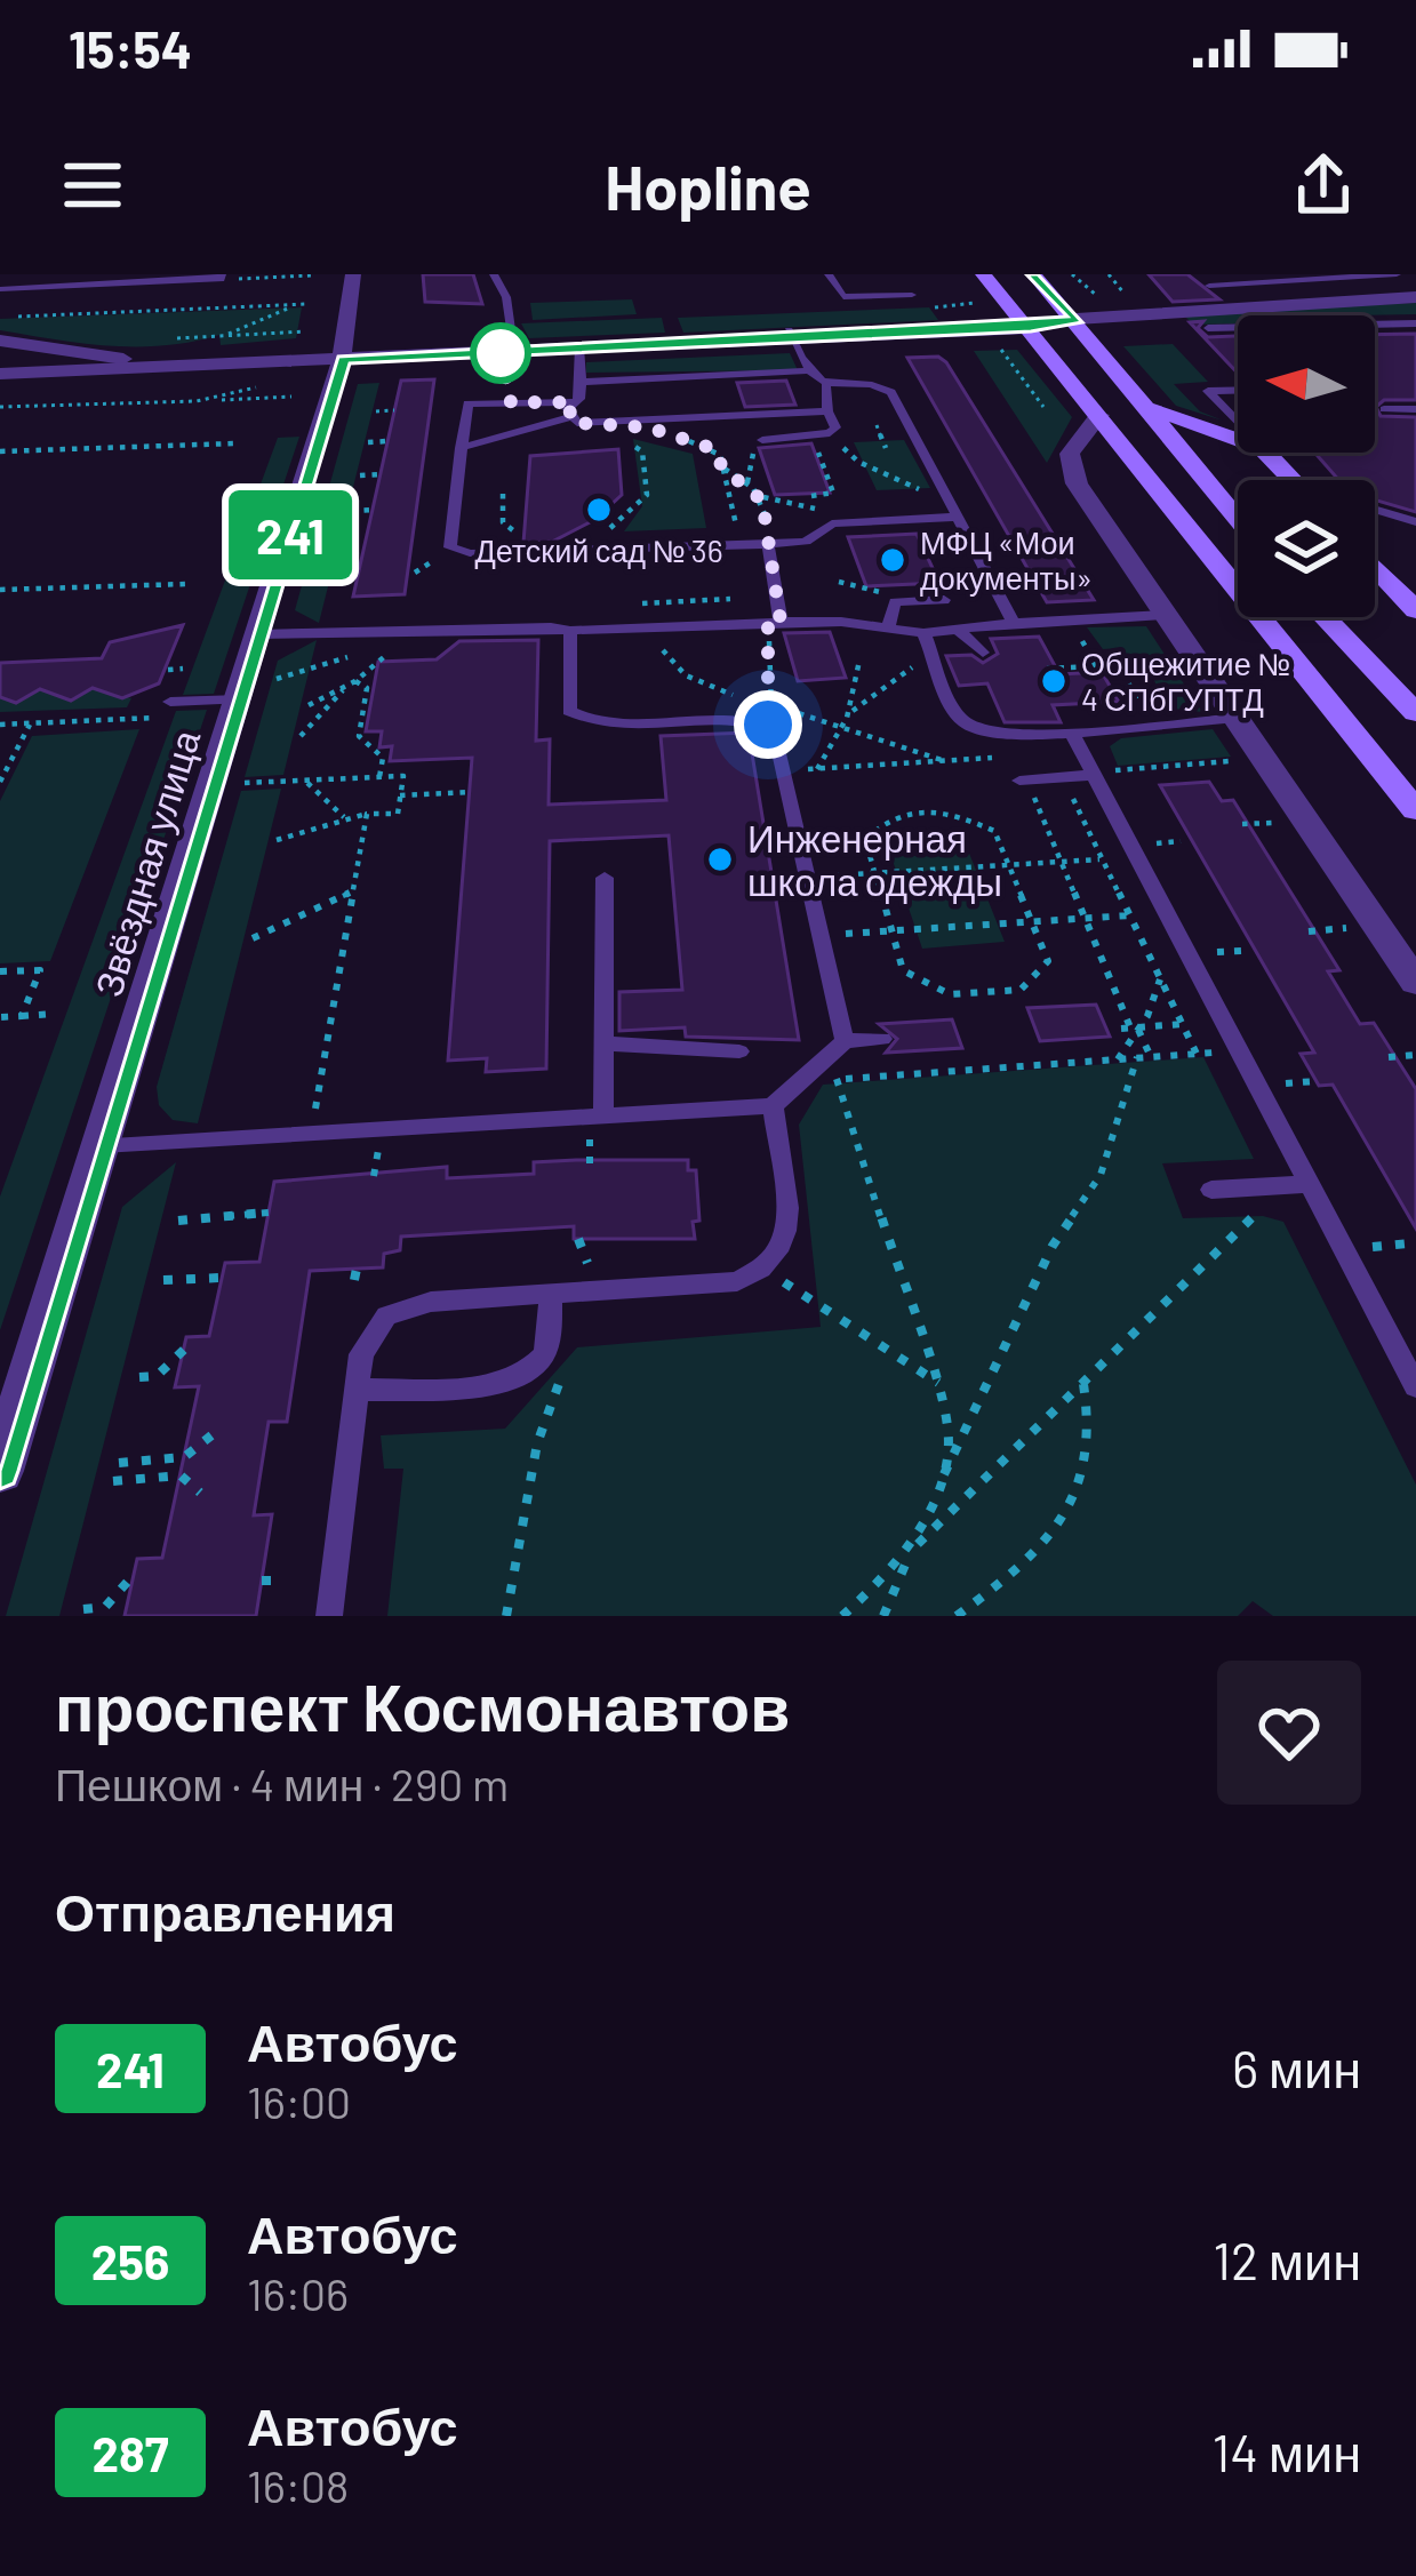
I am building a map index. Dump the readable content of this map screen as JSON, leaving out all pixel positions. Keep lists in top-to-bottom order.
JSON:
{
  "streets": {
    "street": ["Звёздная улица"]
  },
  "places": [
    "Детский сад № 36",
    "МФЦ «Мои документы»",
    "Общежитие № 4 СПбГУПТД",
    "Инженерная школа одежды"
  ],
  "lines": ["bus line 241"],
  "north": "left",
  "page": {
    "status": "15:54",
    "header": "Hopline",
    "on_map": "241",
    "heading": [
      ["проспект Космонавтов", "Пешком · 4 мин · 290 m"],
      "Отправления"
    ],
    "list": [
      {
        "mark": "241",
        "name": "Автобус",
        "note": "16:00",
        "value": "6 мин"
      },
      {
        "mark": "256",
        "name": "Автобус",
        "note": "16:06",
        "value": "12 мин"
      },
      {
        "mark": "287",
        "name": "Автобус",
        "note": "16:08",
        "value": "14 мин"
      }
    ]
  }
}
